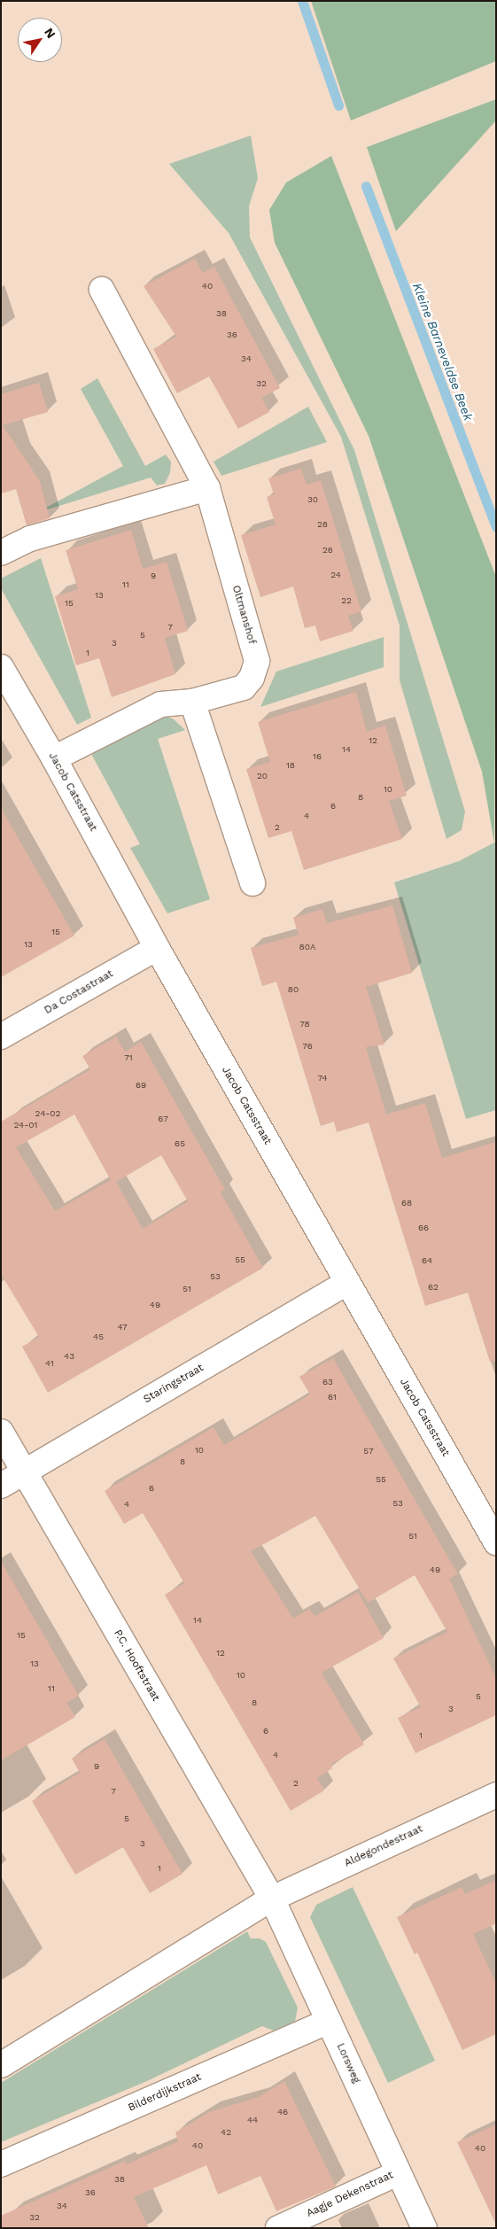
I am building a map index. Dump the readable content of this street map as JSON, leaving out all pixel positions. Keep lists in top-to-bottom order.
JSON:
{
  "streets": {
    "street": [
      "Oltmanshof",
      "Jacob Catsstraat",
      "Da Costastraat",
      "Staringstraat",
      "P.C. Hooftstraat",
      "Aldegondestraat",
      "Lorsweg",
      "Bilderdijkstraat",
      "Aagje Dekenstraat"
    ]
  },
  "crossings": [
    ["Oltmanshof", "Jacob Catsstraat"],
    ["Jacob Catsstraat", "Da Costastraat"],
    ["Jacob Catsstraat", "Staringstraat"],
    ["Staringstraat", "P.C. Hooftstraat"],
    ["P.C. Hooftstraat", "Aldegondestraat"],
    ["P.C. Hooftstraat", "Lorsweg"],
    ["Aldegondestraat", "Lorsweg"],
    ["Lorsweg", "Bilderdijkstraat"],
    ["Lorsweg", "Aagje Dekenstraat"]
  ],
  "water": ["Kleine Barneveldse Beek"],
  "house_numbers": [
    "40",
    "38",
    "36",
    "34",
    "32",
    "30",
    "28",
    "26",
    "24",
    "9",
    "11",
    "13",
    "22",
    "15",
    "7",
    "5",
    "3",
    "1",
    "12",
    "14",
    "16",
    "18",
    "20",
    "10",
    "8",
    "6",
    "4",
    "2",
    "15",
    "13",
    "80A",
    "80",
    "78",
    "76",
    "71",
    "74",
    "69",
    "24-02",
    "67",
    "24-01",
    "65",
    "68",
    "66",
    "55",
    "64",
    "53",
    "62",
    "51",
    "49",
    "47",
    "45",
    "43",
    "41",
    "63",
    "61",
    "10",
    "57",
    "8",
    "55",
    "6",
    "53",
    "4",
    "51",
    "49",
    "14",
    "15",
    "12",
    "13",
    "10",
    "11",
    "5",
    "8",
    "3",
    "6",
    "1",
    "4",
    "9",
    "2",
    "7",
    "5",
    "3",
    "1",
    "46",
    "44",
    "42",
    "40",
    "40",
    "38",
    "36",
    "34",
    "32"
  ],
  "north": "top right"
}
